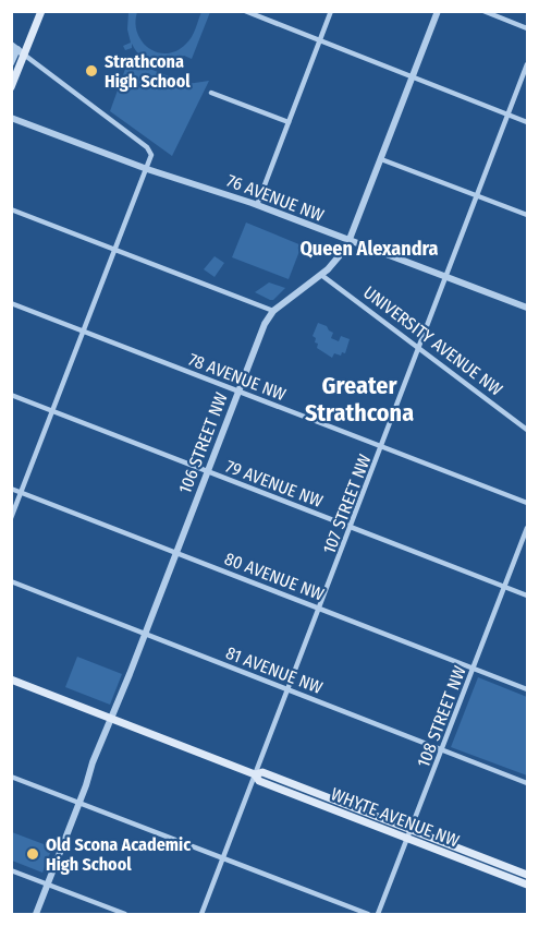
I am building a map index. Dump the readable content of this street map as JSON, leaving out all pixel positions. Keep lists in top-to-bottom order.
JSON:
{
  "streets": {
    "main road": ["WHYTE AVENUE NW"],
    "street": [
      "76 AVENUE NW",
      "UNIVERSITY AVENUE NW",
      "78 AVENUE NW",
      "106 STREET NW",
      "79 AVENUE NW",
      "107 STREET NW",
      "80 AVENUE NW",
      "81 AVENUE NW",
      "108 STREET NW"
    ]
  },
  "crossings": [
    ["76 AVENUE NW", "106 STREET NW"],
    ["76 AVENUE NW", "107 STREET NW"],
    ["UNIVERSITY AVENUE NW", "106 STREET NW"],
    ["UNIVERSITY AVENUE NW", "107 STREET NW"],
    ["78 AVENUE NW", "106 STREET NW"],
    ["78 AVENUE NW", "107 STREET NW"],
    ["106 STREET NW", "79 AVENUE NW"],
    ["106 STREET NW", "80 AVENUE NW"],
    ["106 STREET NW", "81 AVENUE NW"],
    ["106 STREET NW", "WHYTE AVENUE NW"],
    ["79 AVENUE NW", "107 STREET NW"],
    ["79 AVENUE NW", "108 STREET NW"],
    ["107 STREET NW", "80 AVENUE NW"],
    ["107 STREET NW", "81 AVENUE NW"],
    ["107 STREET NW", "WHYTE AVENUE NW"],
    ["80 AVENUE NW", "108 STREET NW"],
    ["81 AVENUE NW", "108 STREET NW"],
    ["108 STREET NW", "WHYTE AVENUE NW"]
  ],
  "districts": ["Queen Alexandra", "Greater Strathcona"],
  "places": ["Strathcona High School", "Old Scona Academic High School"]
}
